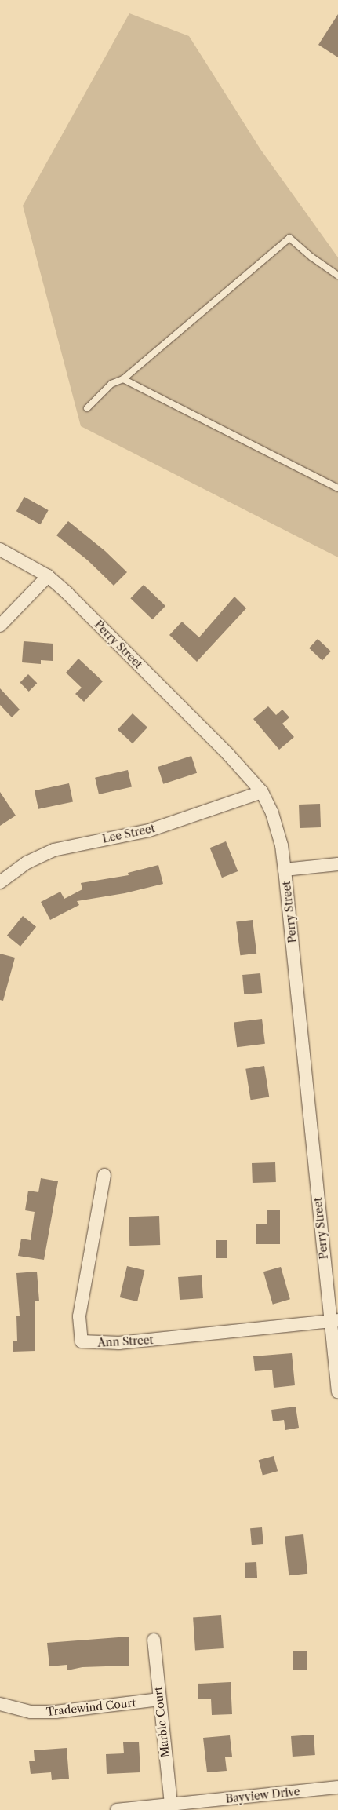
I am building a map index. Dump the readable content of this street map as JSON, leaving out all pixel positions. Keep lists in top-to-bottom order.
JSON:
{
  "streets": {
    "street": [
      "Perry Street",
      "Lee Street",
      "Ann Street",
      "Tradewind Court",
      "Marble Court",
      "Bayview Drive"
    ]
  },
  "crossings": [
    ["Perry Street", "Lee Street"],
    ["Perry Street", "Ann Street"],
    ["Tradewind Court", "Marble Court"],
    ["Marble Court", "Bayview Drive"]
  ]
}
